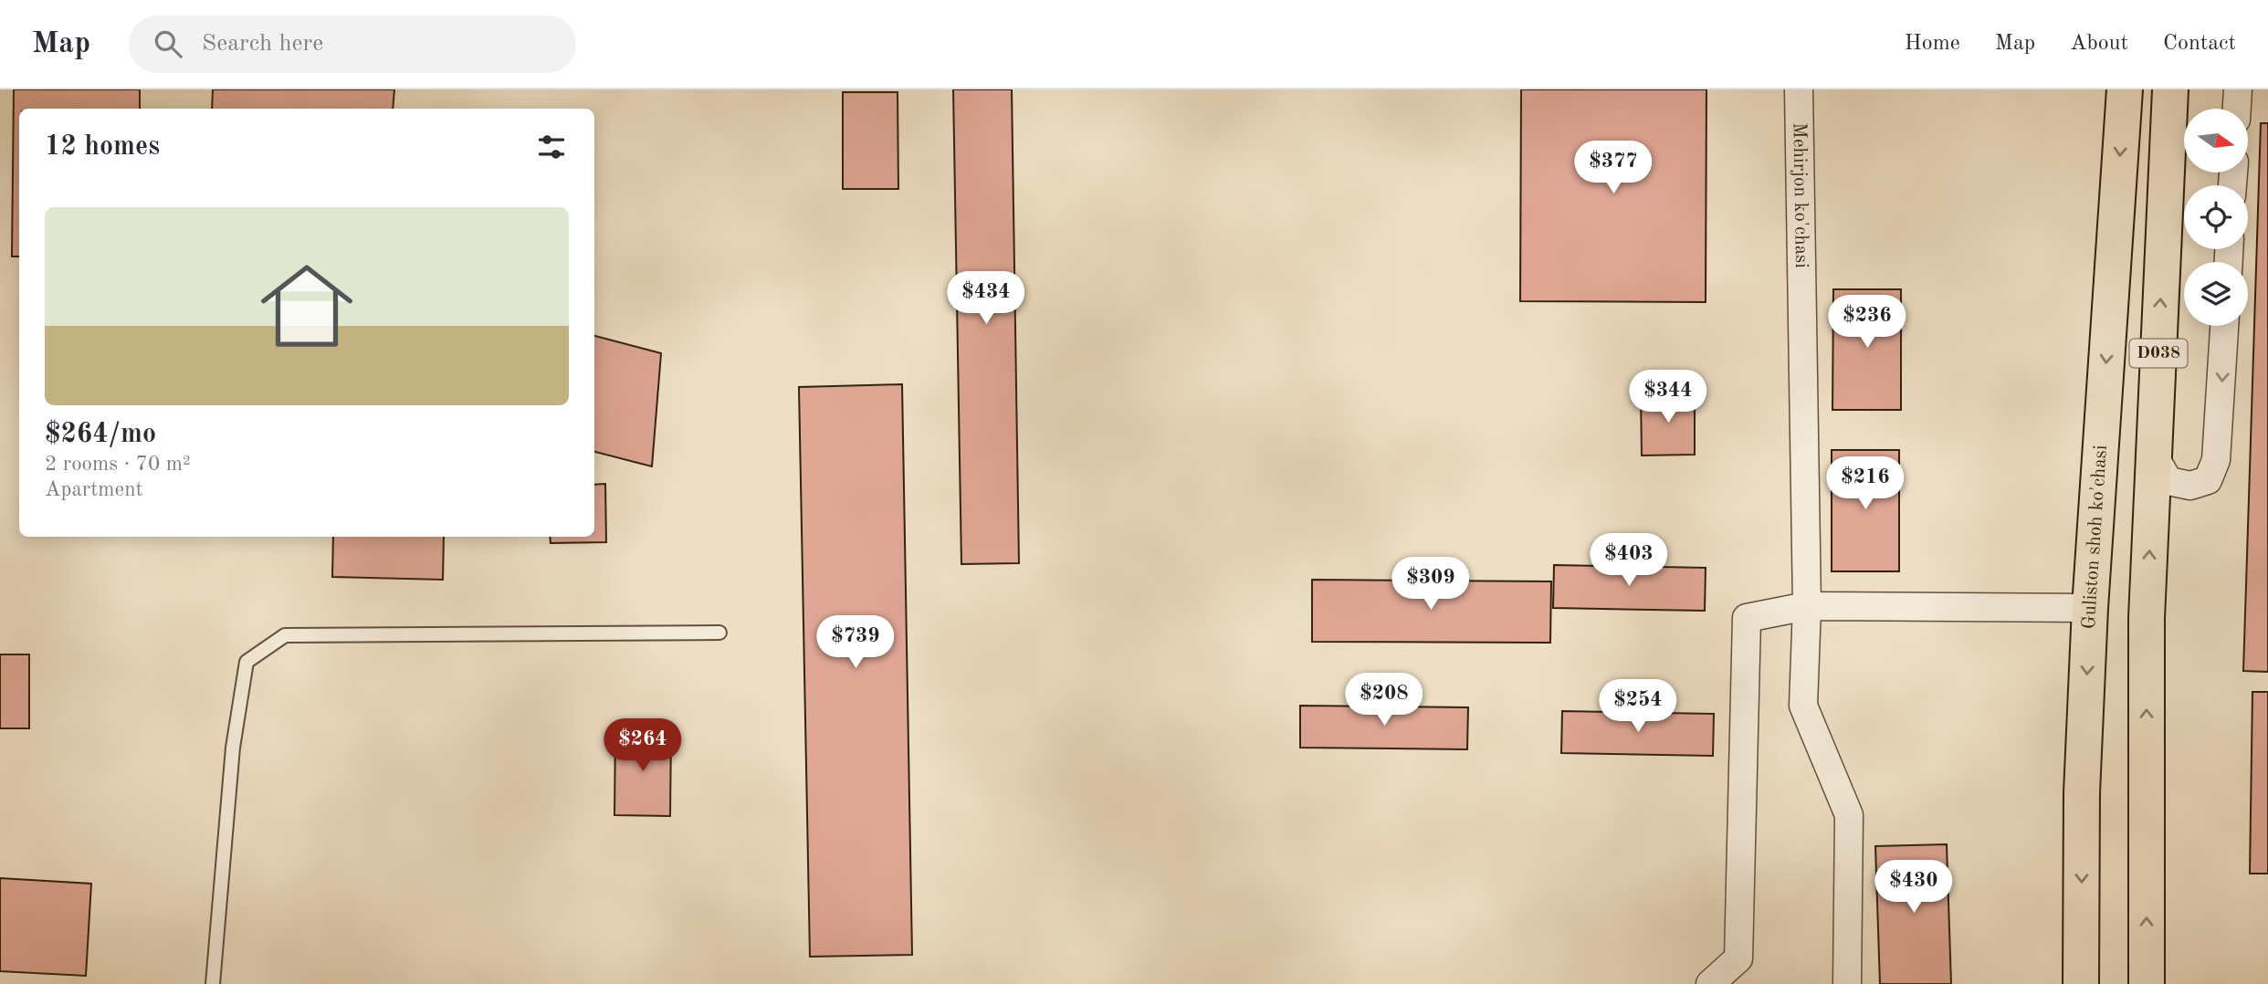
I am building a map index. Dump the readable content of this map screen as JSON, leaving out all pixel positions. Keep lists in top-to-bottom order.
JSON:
{
  "streets": {
    "main road": ["D038", "Guliston shoh ko'chasi"],
    "street": ["Mehirjon ko'chasi"]
  },
  "north": "right",
  "page": {
    "header": "Map",
    "search": "Search here",
    "nav": [
      "Home",
      "Map",
      "About",
      "Contact"
    ],
    "heading": "12 homes",
    "price": [
      "$377",
      "$434",
      "$236",
      "$344",
      "$216",
      "$403",
      "$309",
      "$739",
      "$208",
      "$254",
      "$264",
      "$430"
    ],
    "list": [
      {
        "name": "$264/mo",
        "note": "2 rooms · 70 m² · Apartment"
      }
    ]
  }
}
